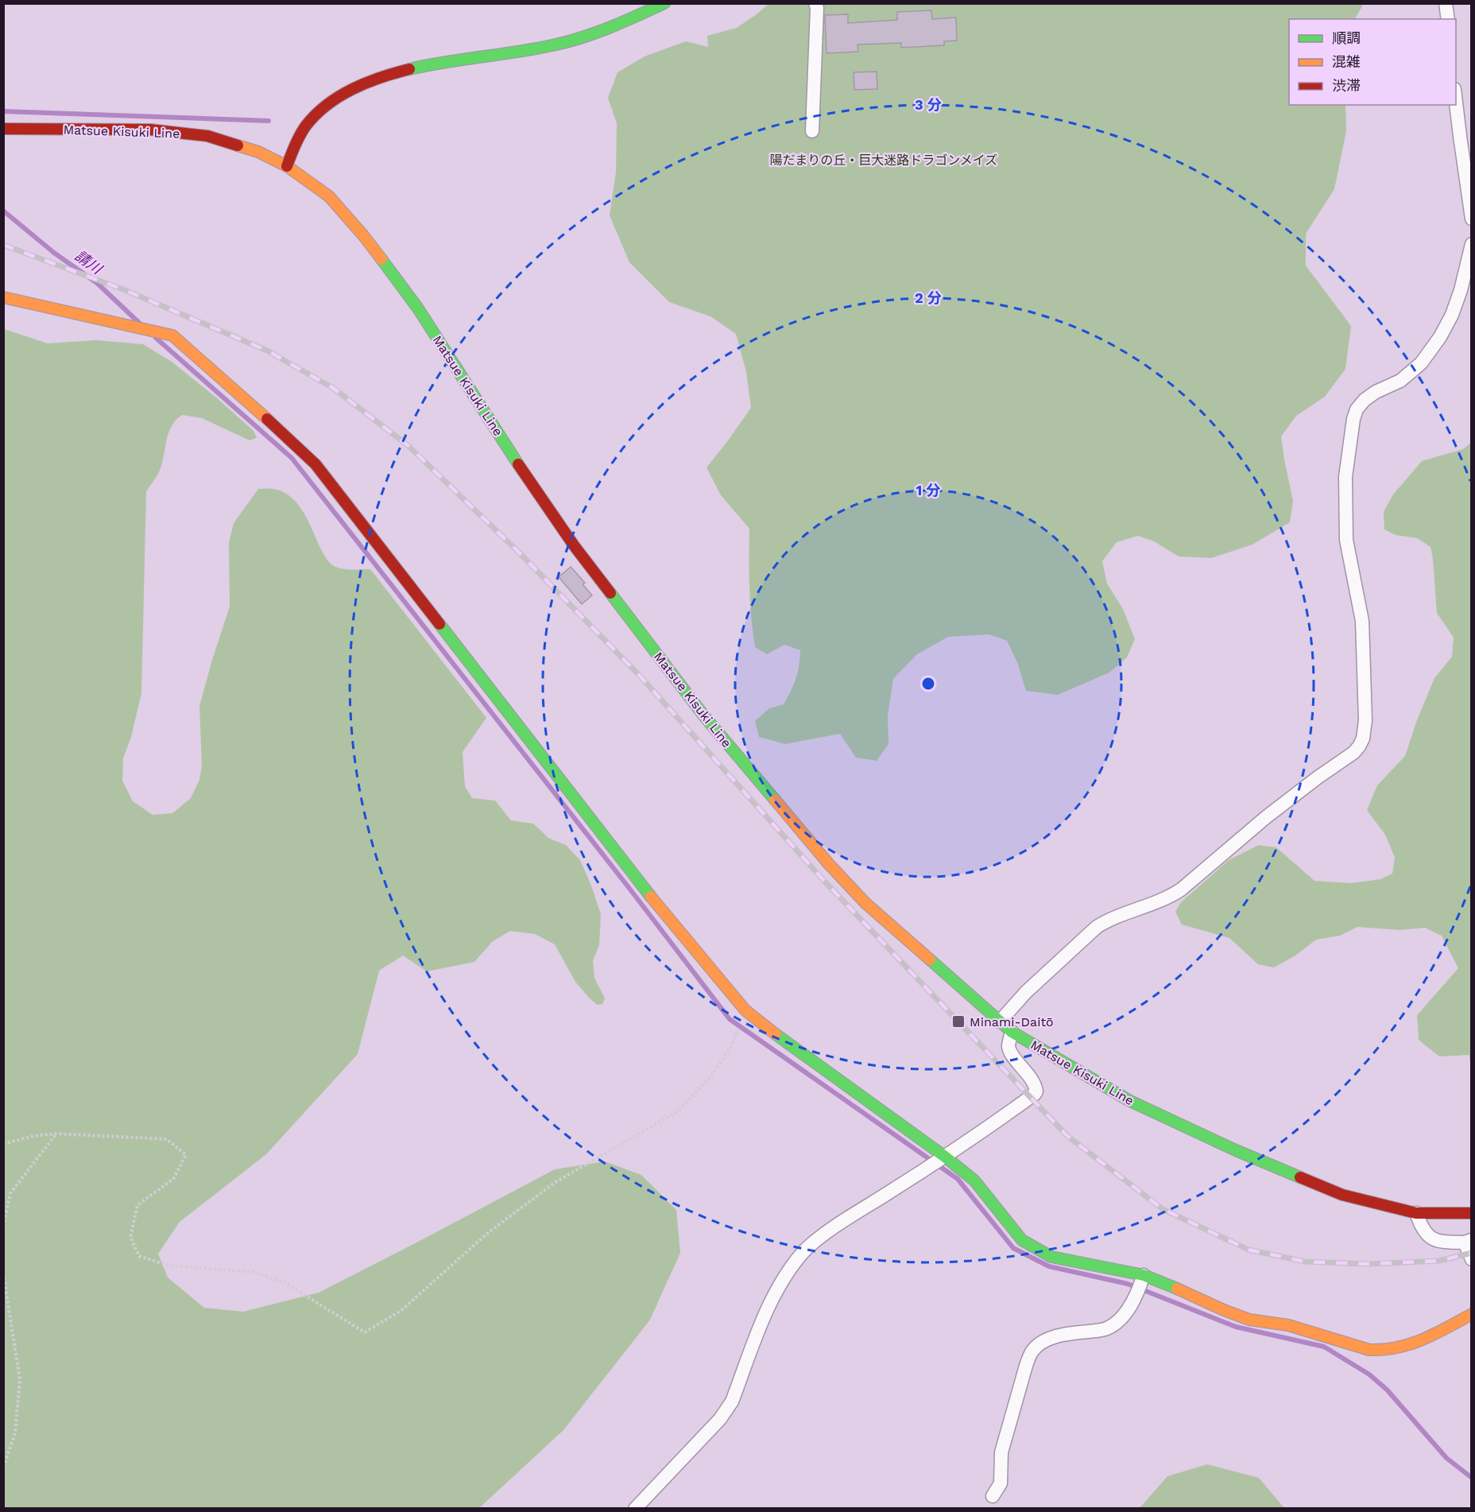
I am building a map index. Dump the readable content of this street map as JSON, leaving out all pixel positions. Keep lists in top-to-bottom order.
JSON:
{
  "streets": {
    "street": ["Matsue Kisuki Line"]
  },
  "water": ["請川"],
  "parks": ["陽だまりの丘・巨大迷路ドラゴンメイズ"],
  "places": {
    "transit": ["Minami-Daitō"]
  },
  "legend": ["順調", "混雑", "渋滞"],
  "rings": ["3 分", "2 分", "1 分"]
}
